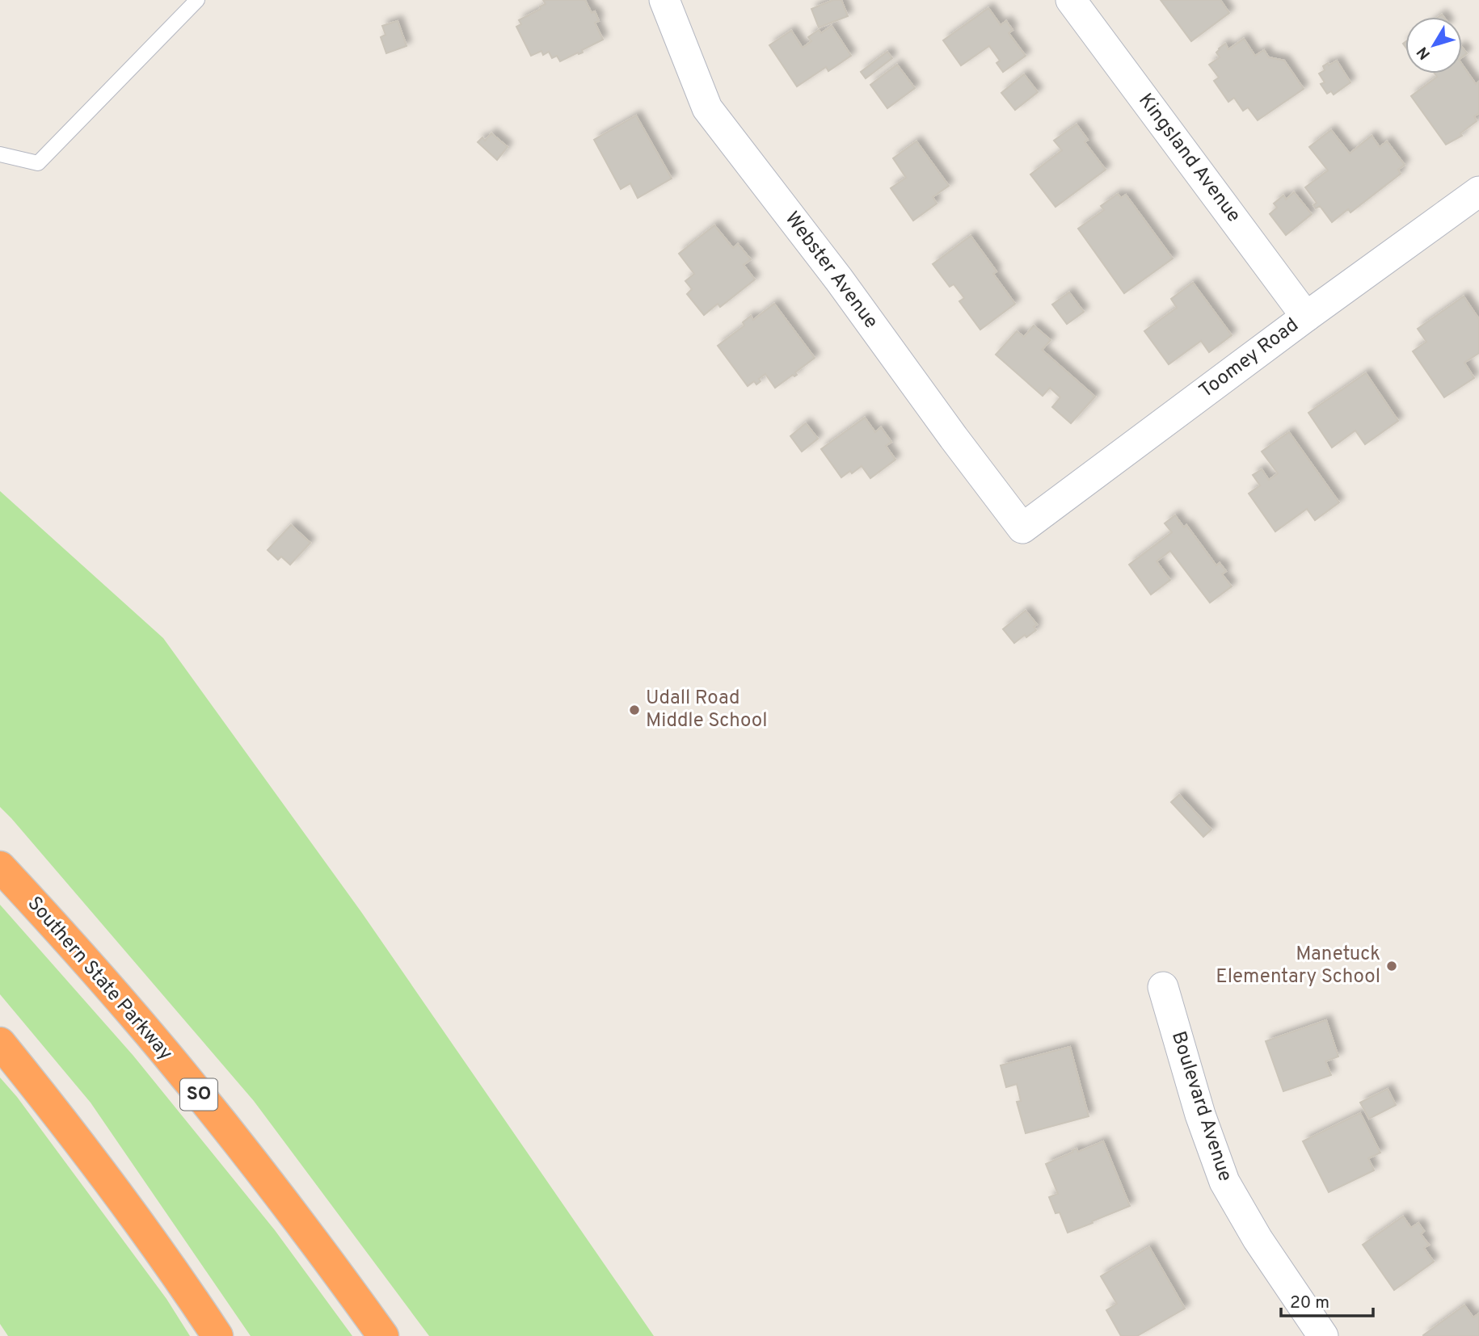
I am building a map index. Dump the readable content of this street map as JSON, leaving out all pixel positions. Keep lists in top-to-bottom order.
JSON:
{
  "streets": {
    "highway": ["Southern State Parkway", "SO"],
    "street": [
      "Kingsland Avenue",
      "Webster Avenue",
      "Toomey Road",
      "Boulevard Avenue"
    ]
  },
  "crossings": [
    ["Kingsland Avenue", "Toomey Road"],
    ["Webster Avenue", "Toomey Road"]
  ],
  "places": ["Udall Road Middle School", "Manetuck Elementary School"],
  "scale_bar": "20 m",
  "north": "bottom left"
}
